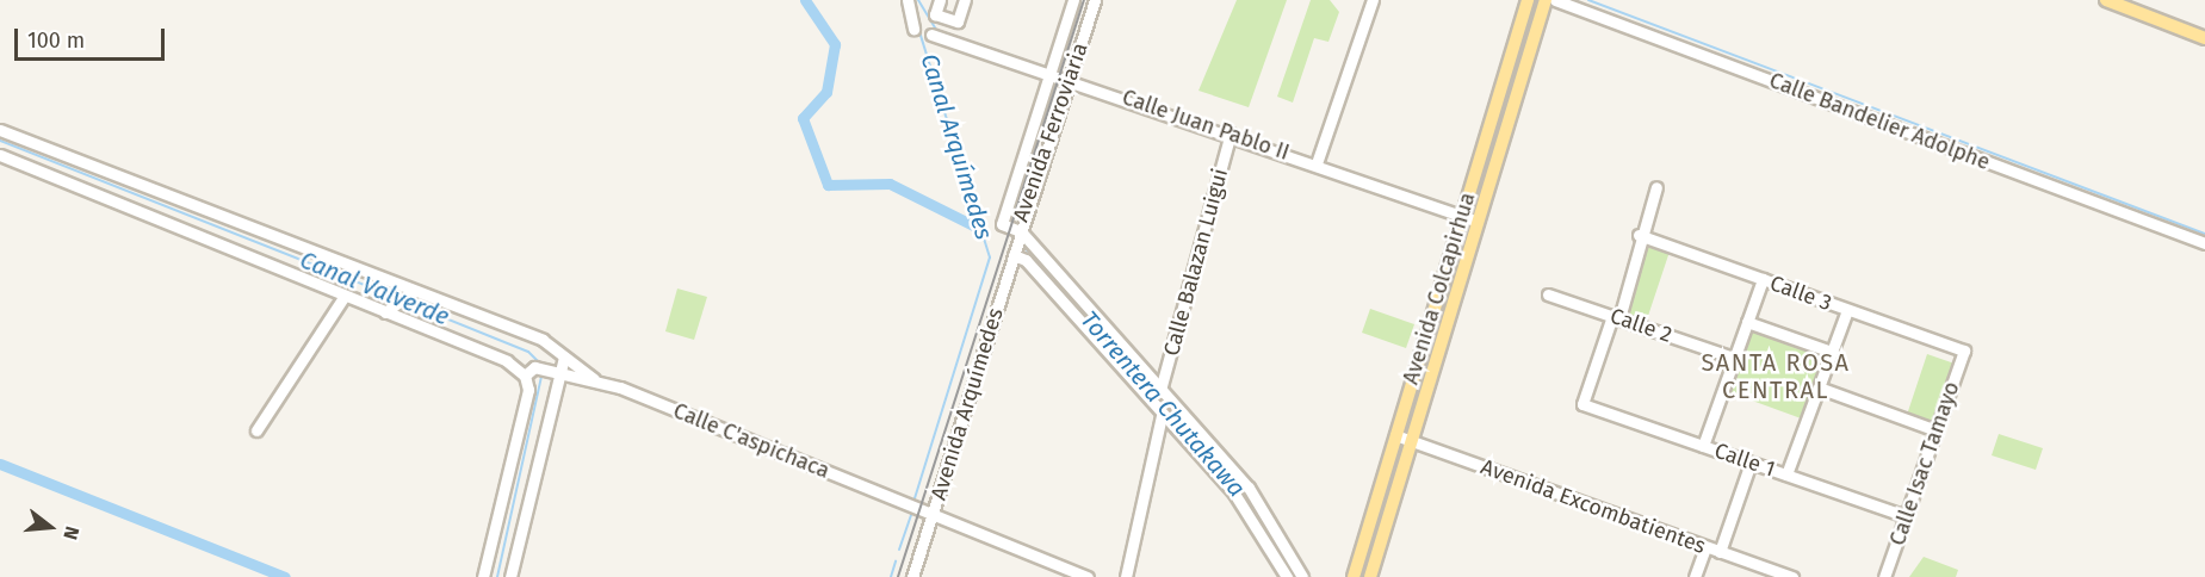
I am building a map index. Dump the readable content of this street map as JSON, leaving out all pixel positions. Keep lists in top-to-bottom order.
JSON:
{
  "streets": {
    "main road": ["Avenida Colcapirhua"],
    "street": [
      "Calle Bandelier Adolphe",
      "Calle Juan Pablo II",
      "Avenida Ferroviaria",
      "Calle Balazan Luigui",
      "Calle 3",
      "Calle 2",
      "Avenida Arquímedes",
      "Calle C'aspichaca",
      "Calle 1",
      "Calle Isac Tamayo",
      "Avenida Excombatientes"
    ]
  },
  "crossings": [
    ["Calle Juan Pablo II", "Avenida Ferroviaria"],
    ["Calle Juan Pablo II", "Calle Balazan Luigui"],
    ["Calle Juan Pablo II", "Avenida Colcapirhua"],
    ["Avenida Ferroviaria", "Avenida Arquímedes"],
    ["Avenida Colcapirhua", "Avenida Excombatientes"],
    ["Calle 3", "Calle Isac Tamayo"],
    ["Calle 2", "Calle 1"],
    ["Avenida Arquímedes", "Calle C'aspichaca"],
    ["Calle 1", "Calle Isac Tamayo"]
  ],
  "districts": ["SANTA ROSA CENTRAL"],
  "water": ["Canal Arquímedes", "Canal Valverde", "Torrentera Chutakawa"],
  "scale_bar": "100 m",
  "north": "right"
}
